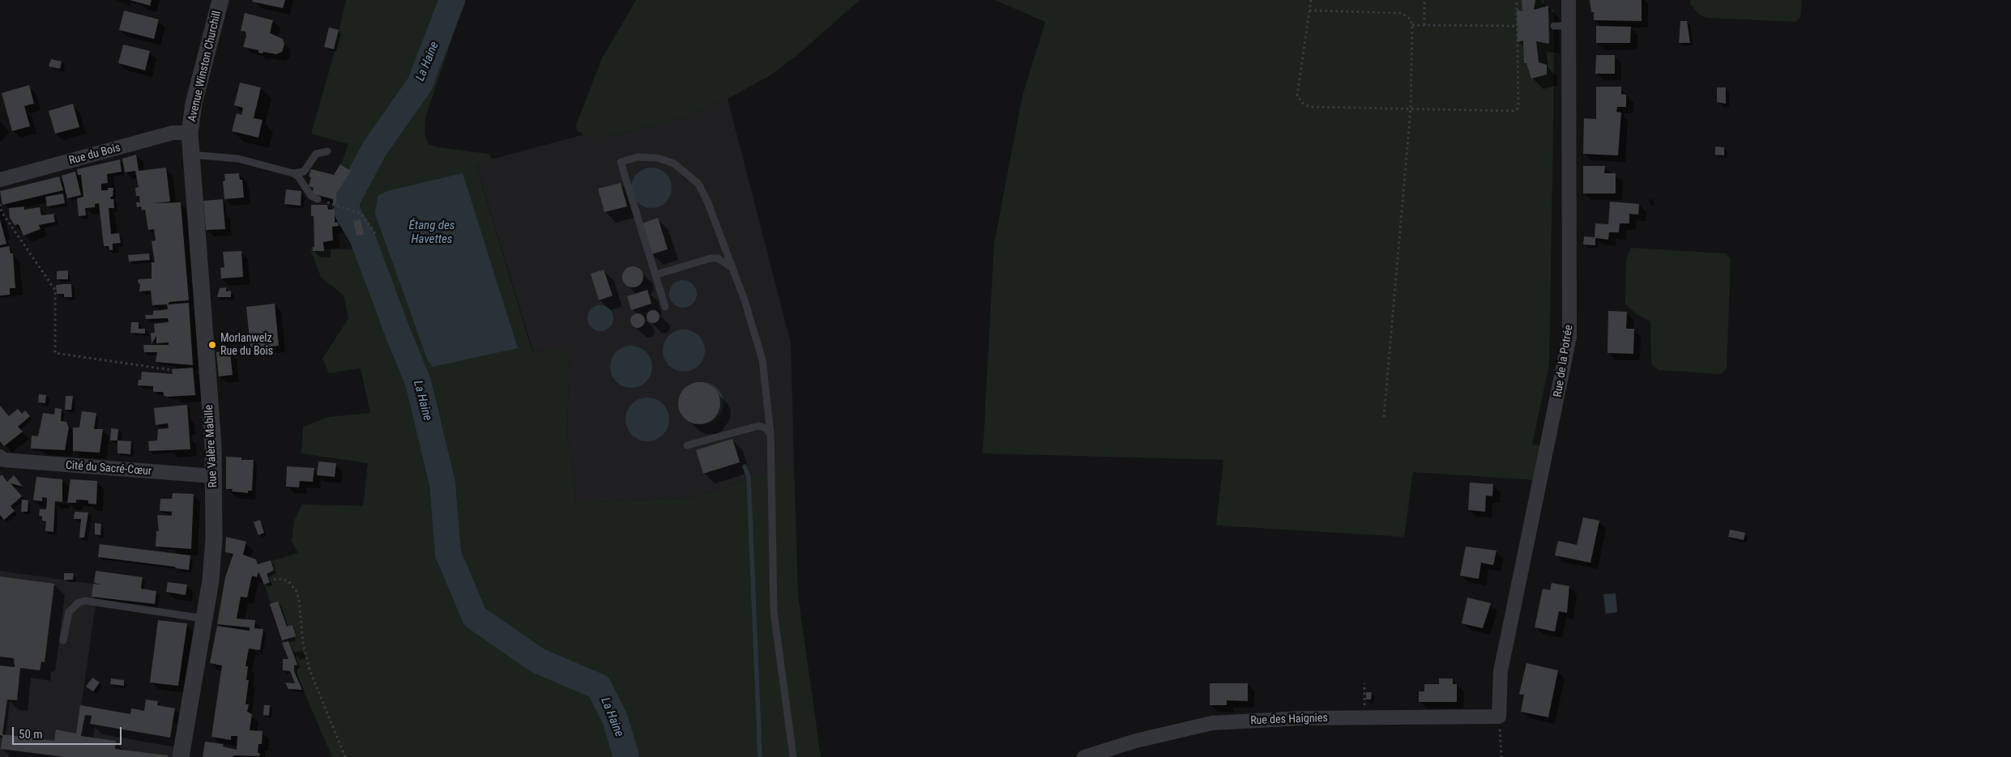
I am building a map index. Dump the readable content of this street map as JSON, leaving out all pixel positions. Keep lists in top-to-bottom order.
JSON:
{
  "streets": {
    "street": [
      "Avenue Winston Churchill",
      "Rue du Bois",
      "Rue de la Potrée",
      "Rue Valère Mabille",
      "Cité du Sacré-Cœur",
      "Rue des Haignies"
    ]
  },
  "crossings": [
    ["Avenue Winston Churchill", "Rue du Bois"],
    ["Avenue Winston Churchill", "Rue Valère Mabille"],
    ["Rue du Bois", "Rue Valère Mabille"],
    ["Rue de la Potrée", "Rue des Haignies"],
    ["Rue Valère Mabille", "Cité du Sacré-Cœur"]
  ],
  "water": ["La Haine", "Étang des Havettes"],
  "places": ["Morlanwelz Rue du Bois"],
  "scale_bar": "50 m"
}
